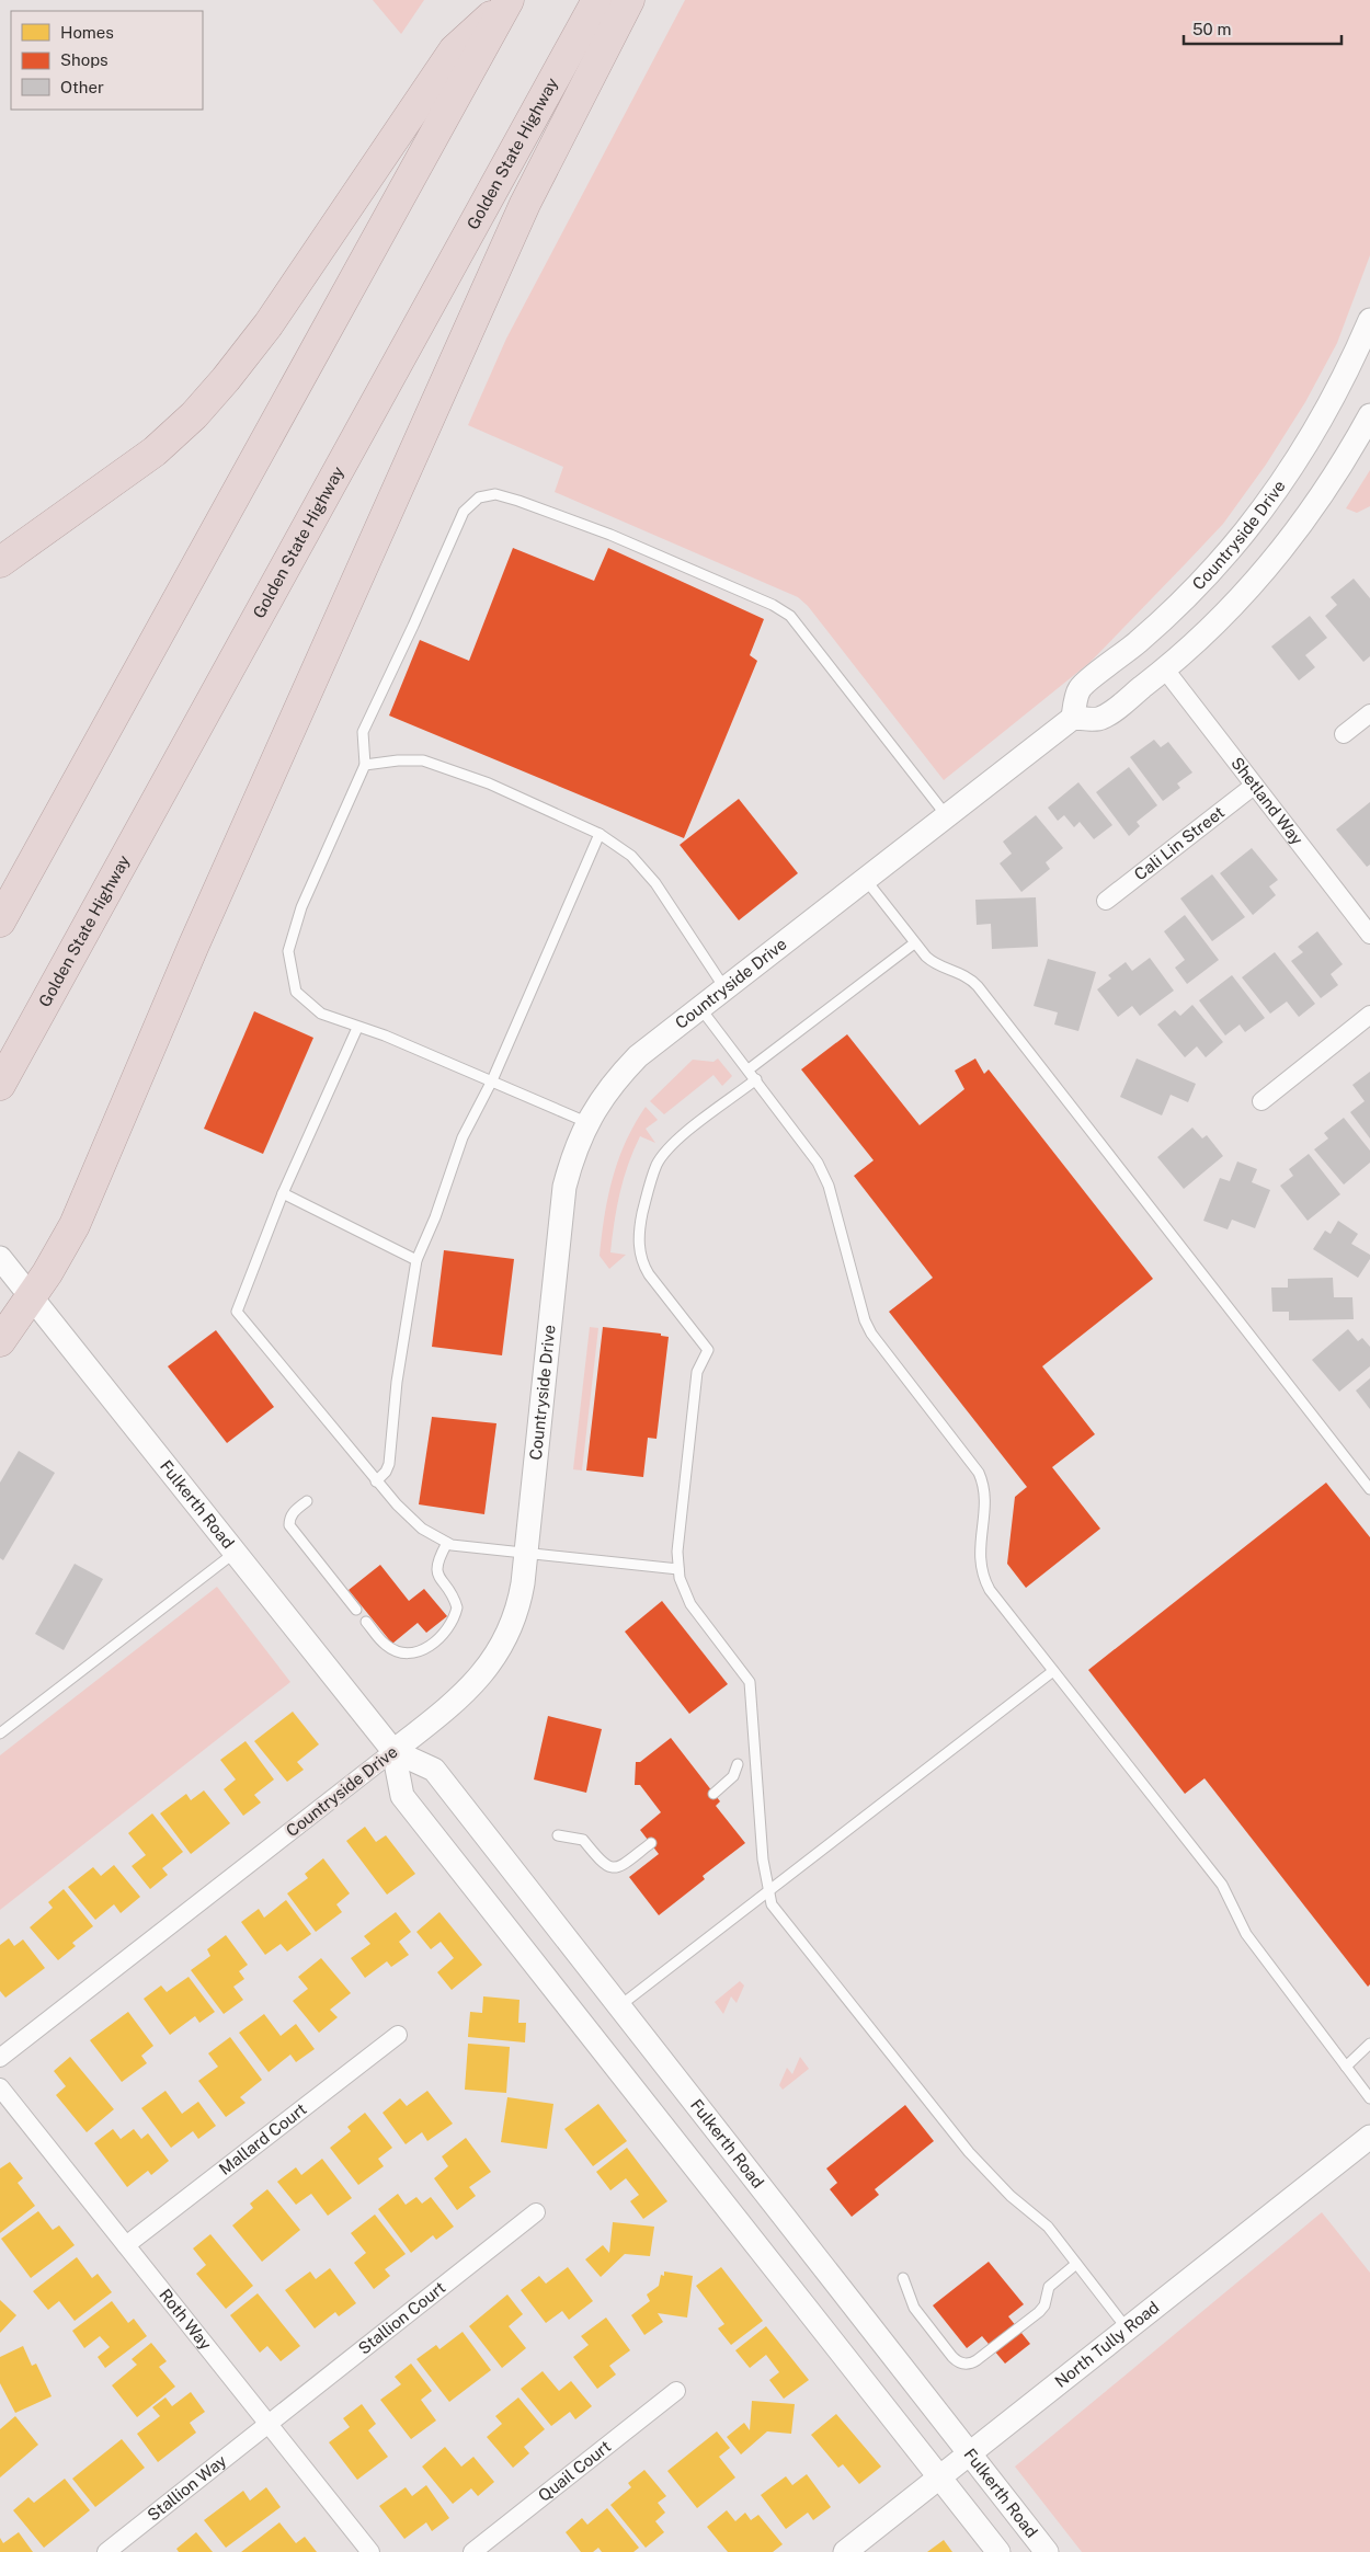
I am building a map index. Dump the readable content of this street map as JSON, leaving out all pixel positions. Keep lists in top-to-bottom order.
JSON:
{
  "streets": {
    "highway": ["Golden State Highway"],
    "street": [
      "Countryside Drive",
      "Shetland Way",
      "Cali Lin Street",
      "Fulkerth Road",
      "Mallard Court",
      "Stallion Court",
      "Roth Way",
      "North Tully Road",
      "Quail Court",
      "Stallion Way"
    ]
  },
  "crossings": [
    ["Countryside Drive", "Fulkerth Road"],
    ["Shetland Way", "Cali Lin Street"],
    ["Fulkerth Road", "North Tully Road"],
    ["Mallard Court", "Roth Way"],
    ["Stallion Court", "Roth Way"],
    ["Stallion Court", "Stallion Way"],
    ["Roth Way", "Stallion Way"]
  ],
  "legend": ["Homes", "Shops", "Other"],
  "scale_bar": "50 m"
}
